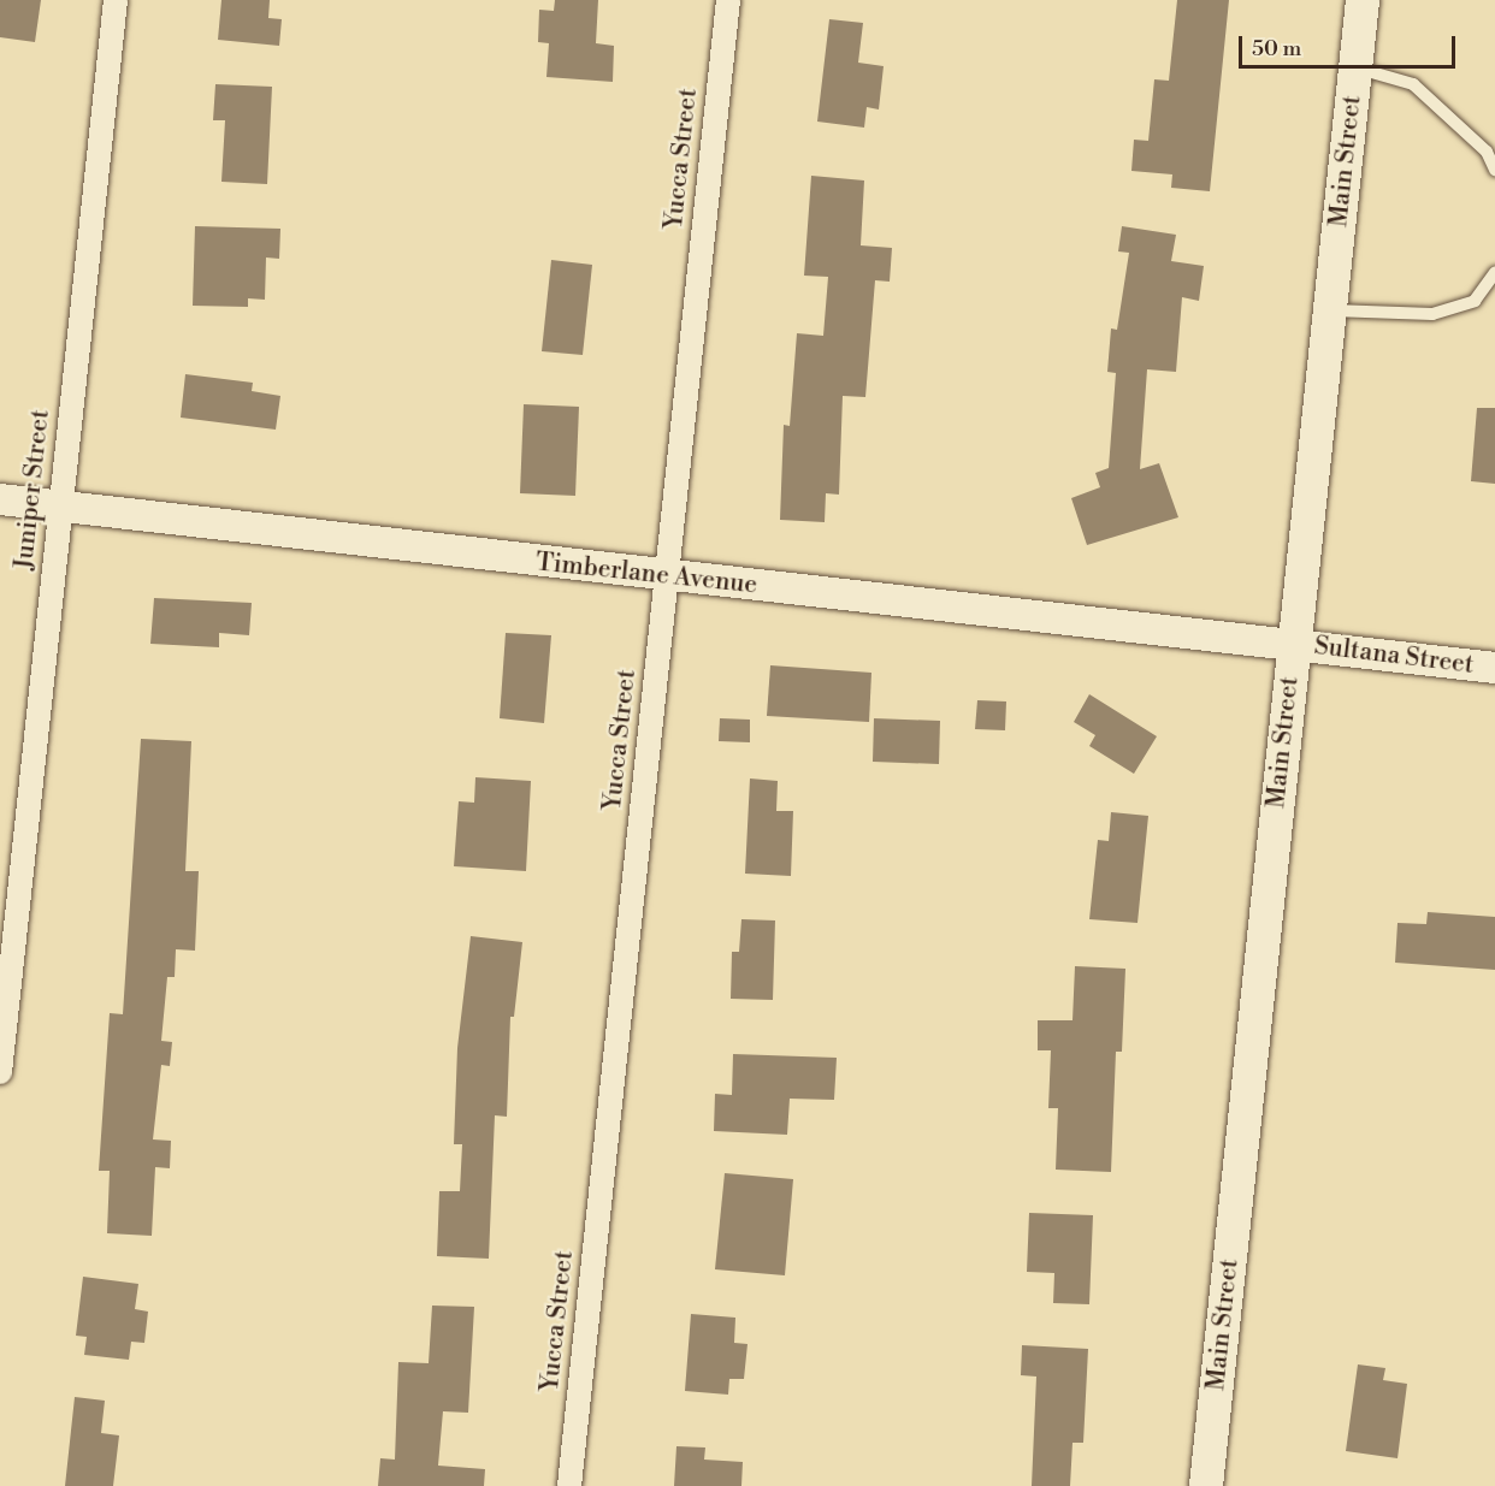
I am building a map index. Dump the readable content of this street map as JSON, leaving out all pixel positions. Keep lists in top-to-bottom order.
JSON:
{
  "streets": {
    "main road": ["Main Street"],
    "street": [
      "Yucca Street",
      "Juniper Street",
      "Timberlane Avenue",
      "Sultana Street"
    ]
  },
  "crossings": [
    ["Yucca Street", "Timberlane Avenue"],
    ["Main Street", "Timberlane Avenue"],
    ["Main Street", "Sultana Street"],
    ["Juniper Street", "Timberlane Avenue"],
    ["Timberlane Avenue", "Sultana Street"]
  ],
  "scale_bar": "50 m"
}
